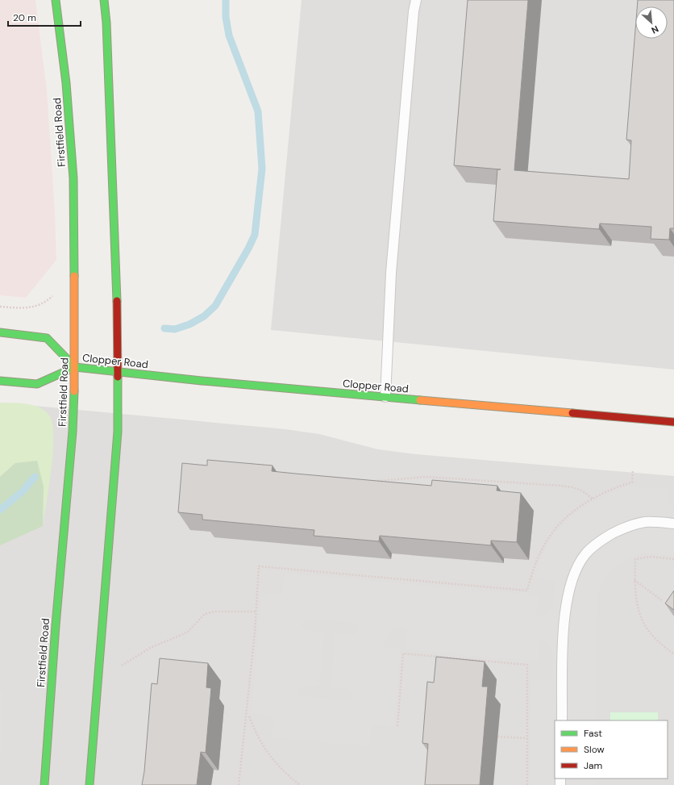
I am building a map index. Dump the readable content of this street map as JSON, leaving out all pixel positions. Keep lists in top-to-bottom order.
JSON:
{
  "streets": {
    "street": ["Firstfield Road", "Clopper Road"]
  },
  "crossings": [
    ["Firstfield Road", "Clopper Road"]
  ],
  "legend": ["Fast", "Slow", "Jam"],
  "scale_bar": "20 m",
  "north": "bottom right"
}
